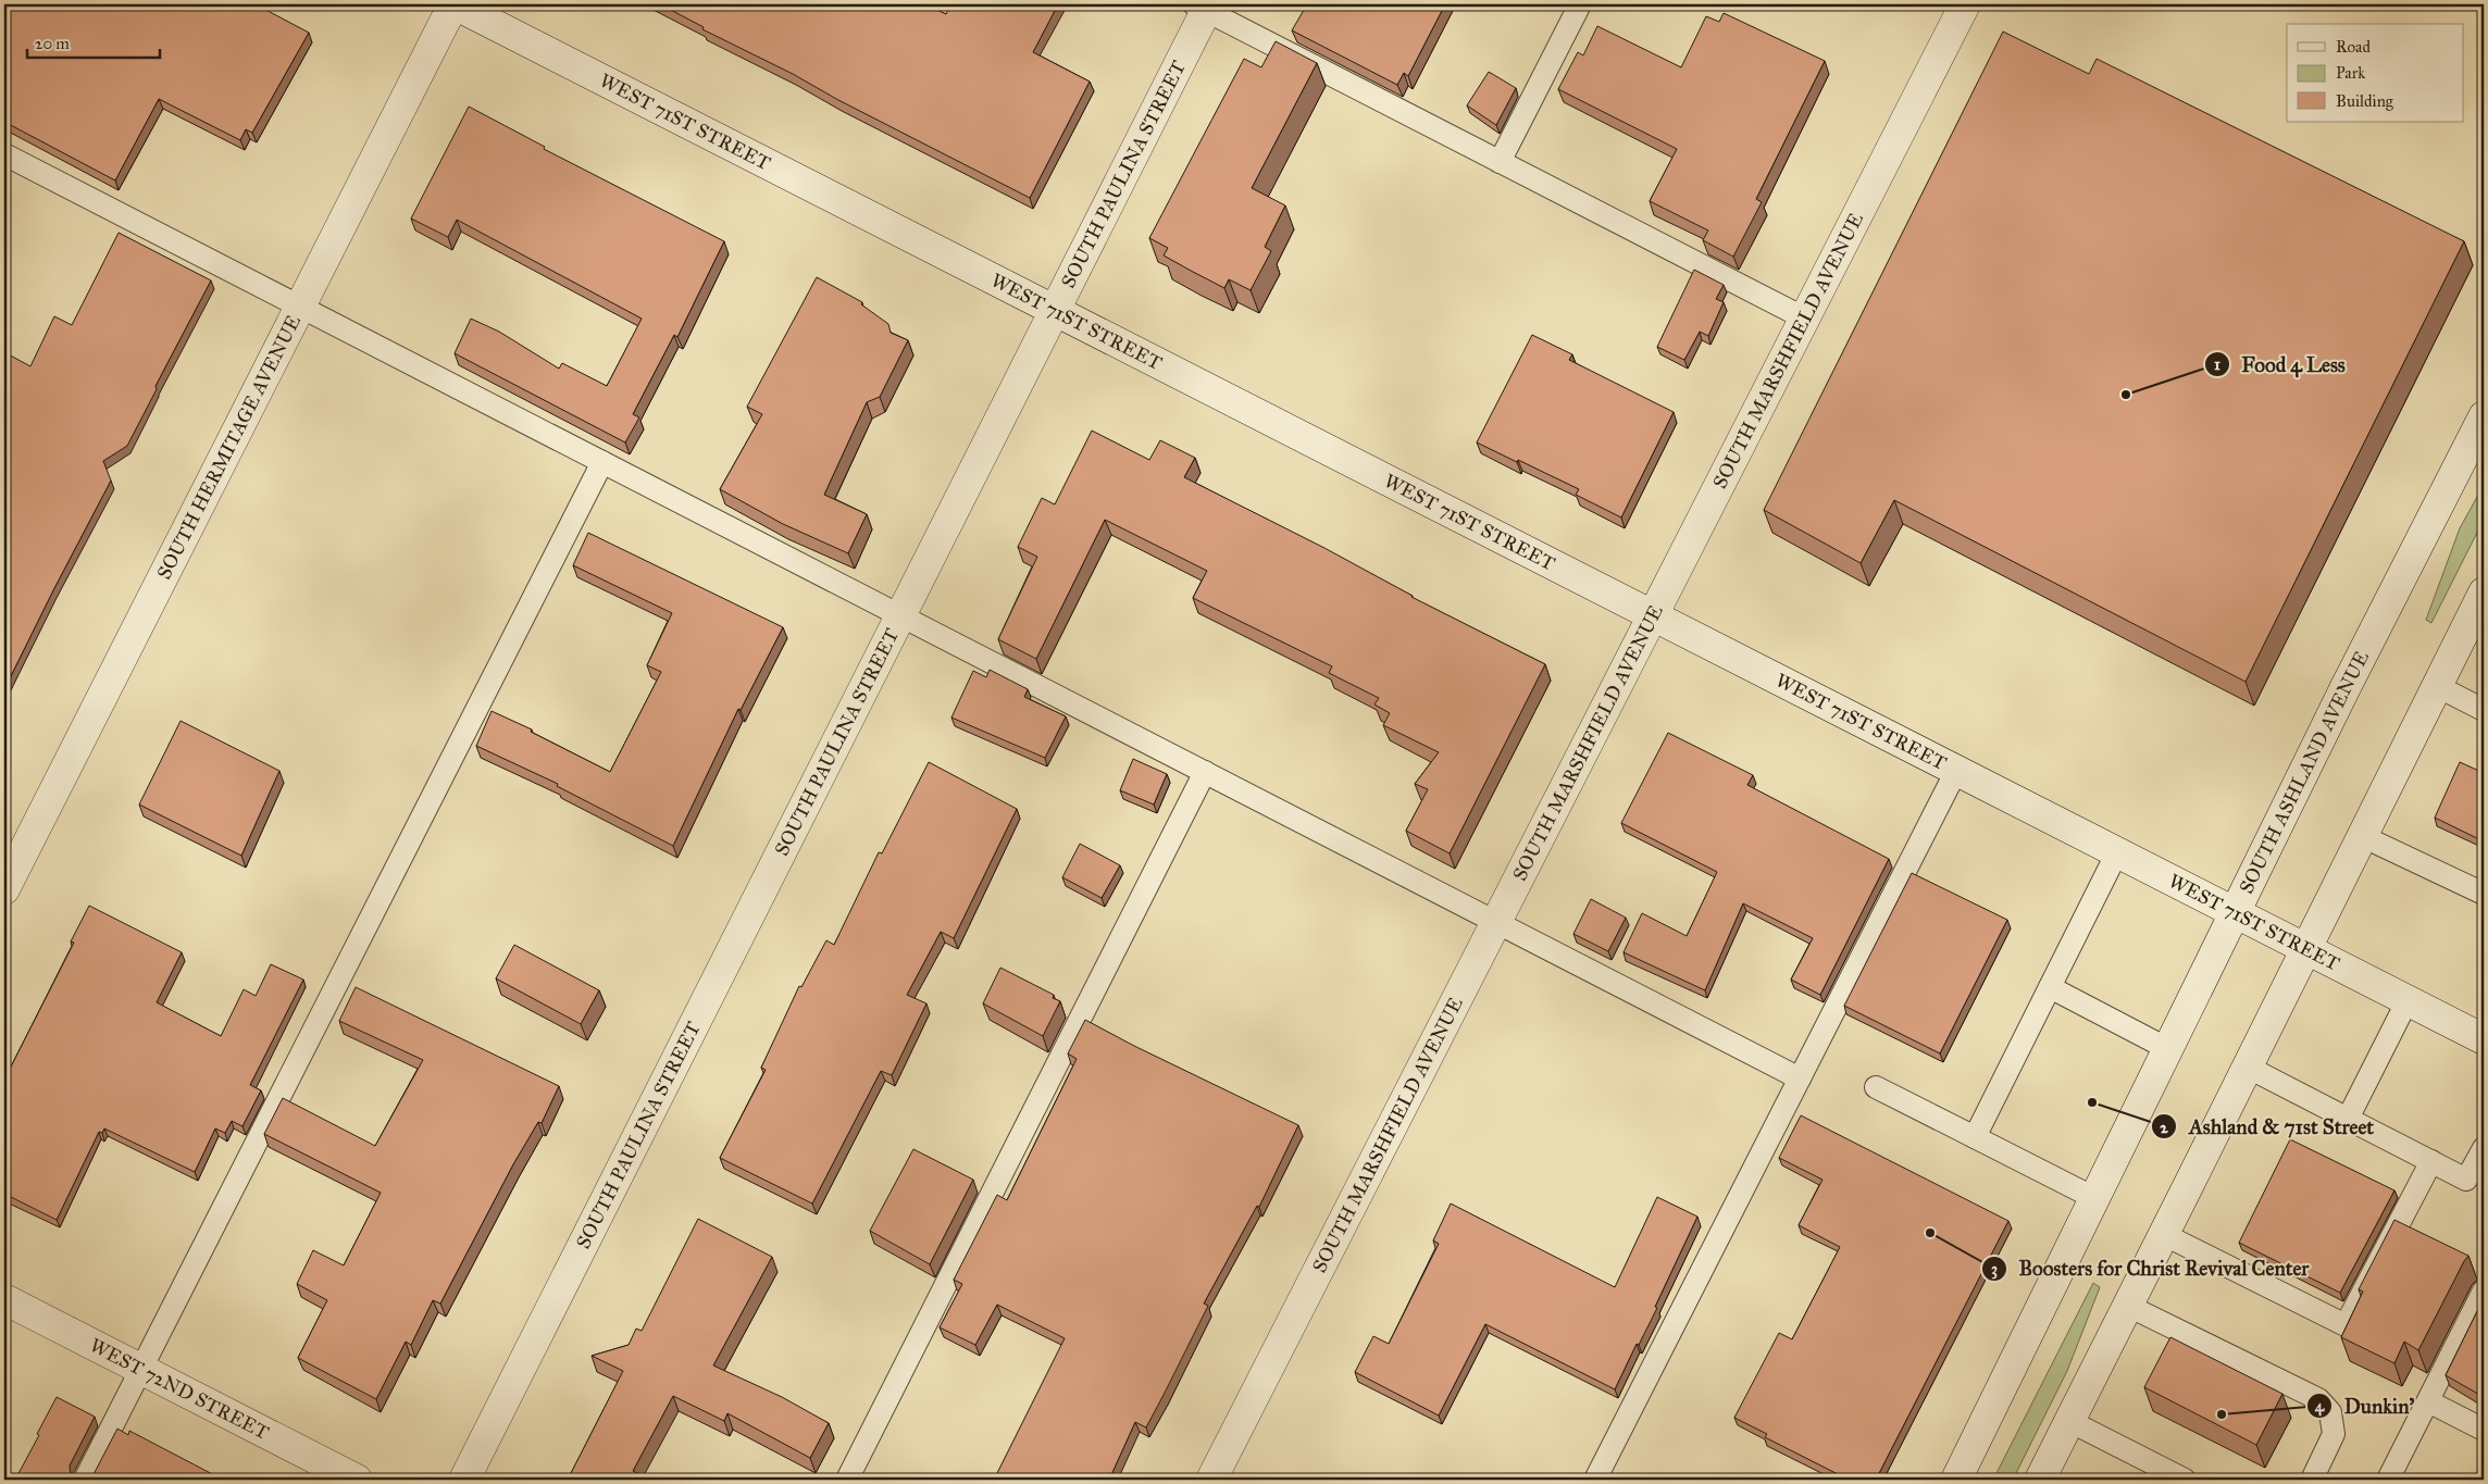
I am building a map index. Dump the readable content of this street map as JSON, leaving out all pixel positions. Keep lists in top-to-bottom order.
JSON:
{
  "streets": {
    "street": [
      "WEST 71ST STREET",
      "SOUTH PAULINA STREET",
      "SOUTH MARSHFIELD AVENUE",
      "SOUTH HERMITAGE AVENUE",
      "SOUTH ASHLAND AVENUE",
      "WEST 72ND STREET"
    ]
  },
  "crossings": [
    ["WEST 71ST STREET", "SOUTH PAULINA STREET"],
    ["WEST 71ST STREET", "SOUTH MARSHFIELD AVENUE"],
    ["WEST 71ST STREET", "SOUTH HERMITAGE AVENUE"],
    ["WEST 71ST STREET", "SOUTH ASHLAND AVENUE"]
  ],
  "places": [
    "Food 4 Less",
    "Ashland & 71st Street",
    "Boosters for Christ Revival Center",
    "Dunkin'"
  ],
  "legend": ["Road", "Park", "Building"],
  "scale_bar": "20 m"
}
